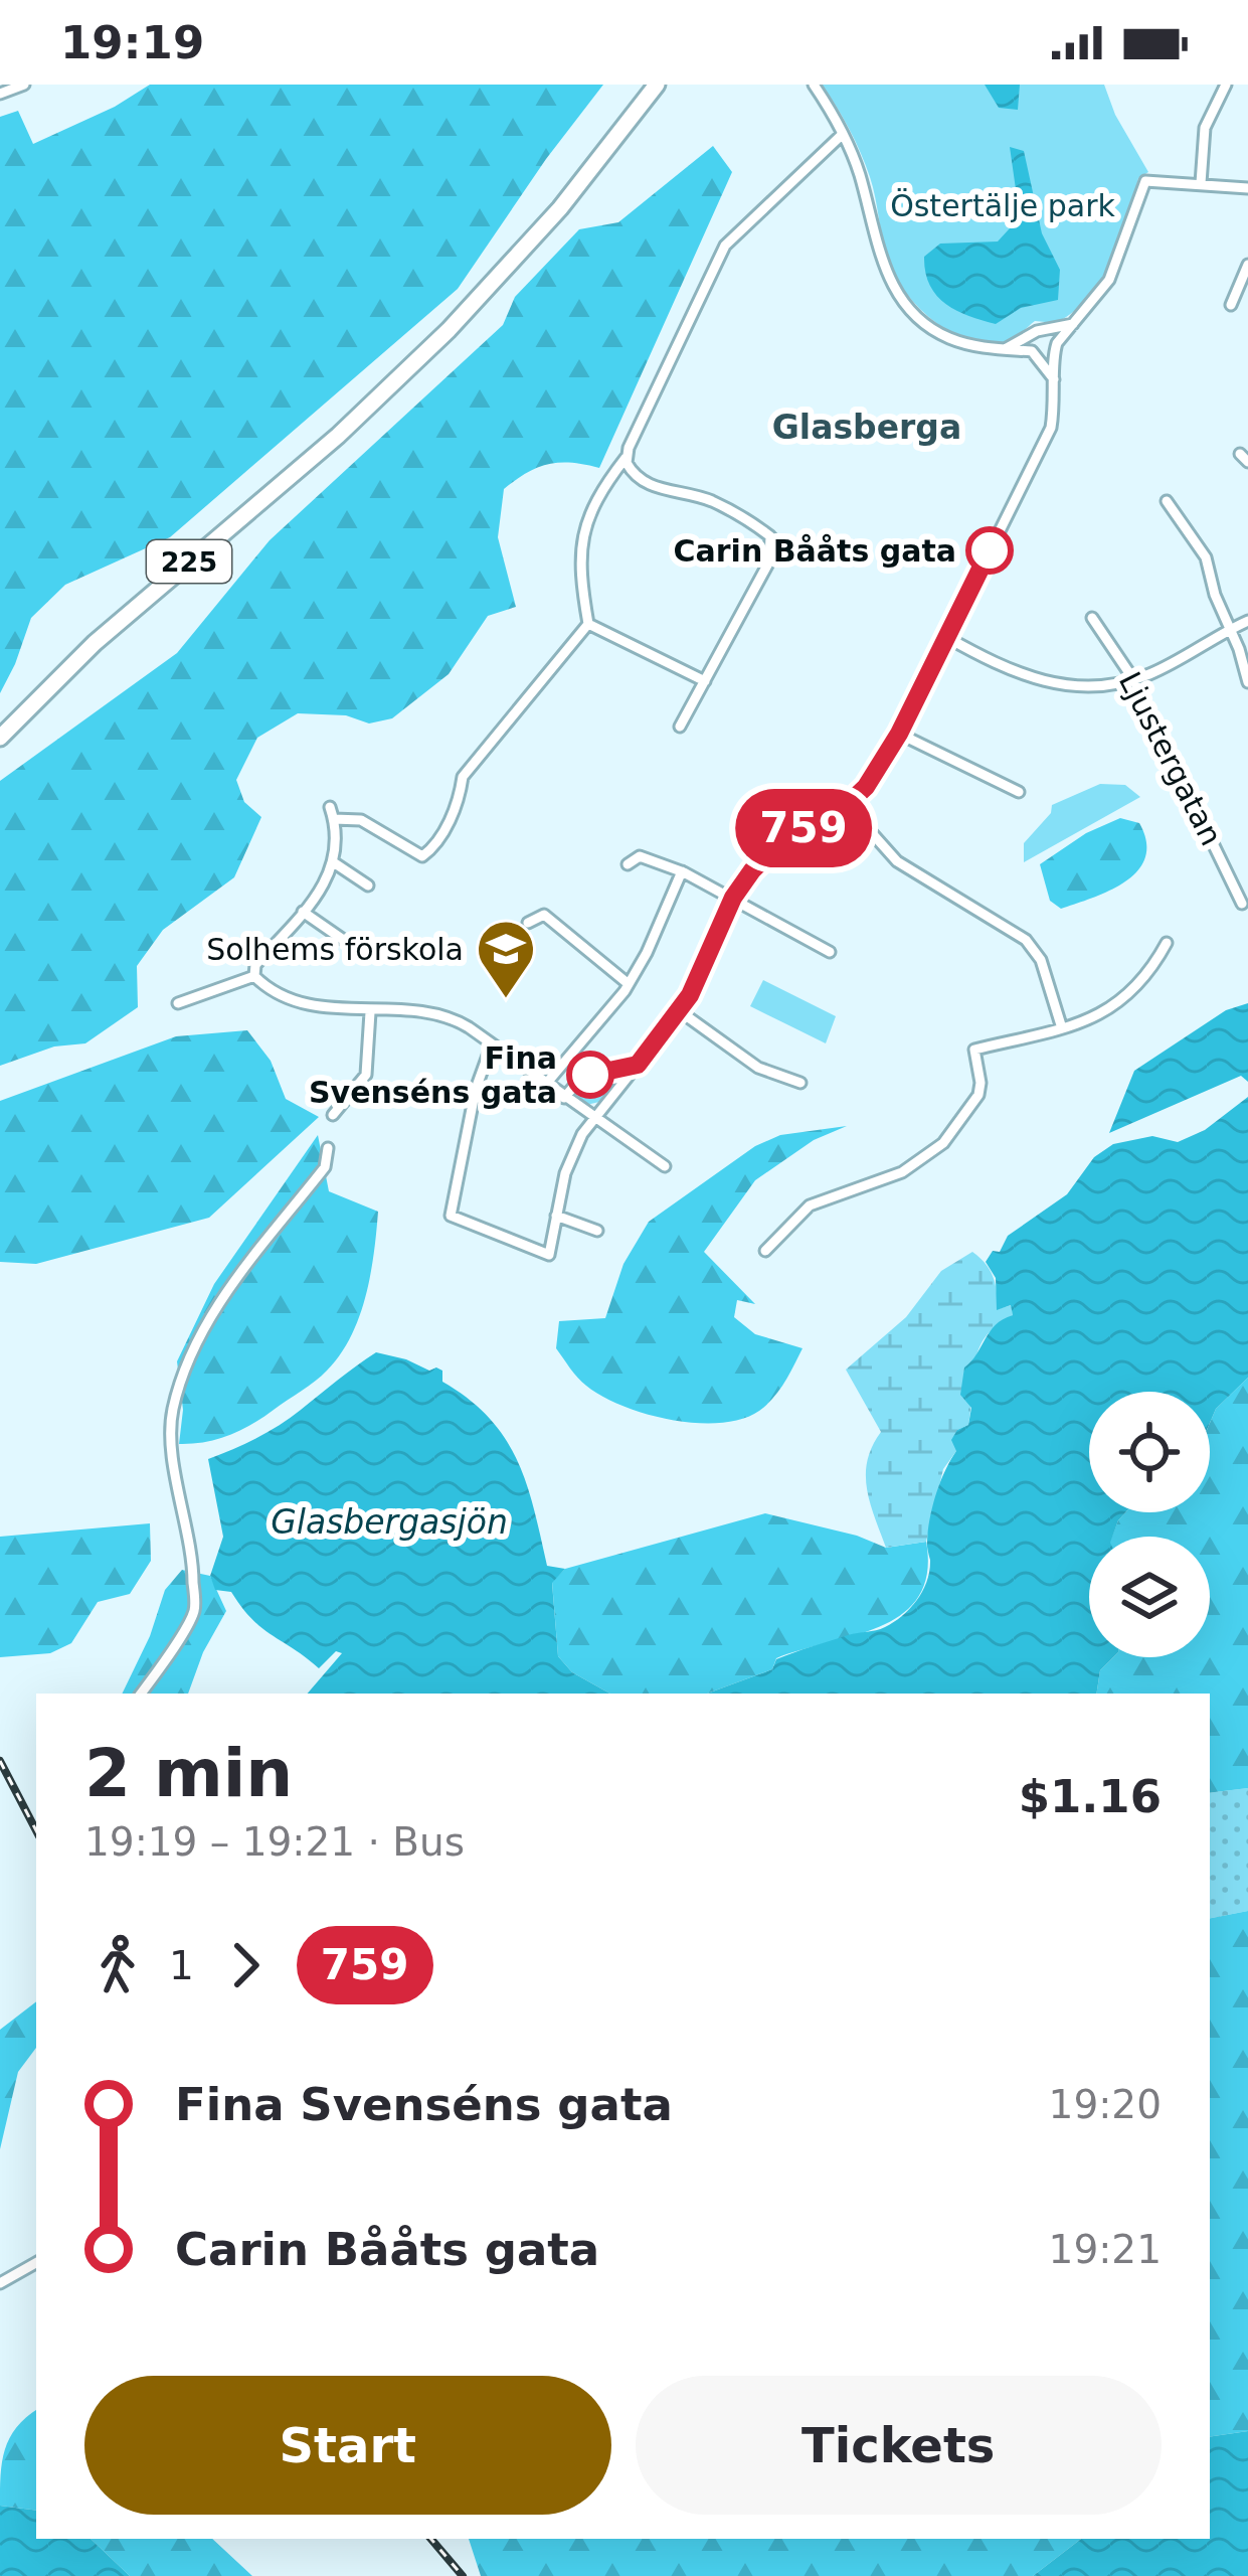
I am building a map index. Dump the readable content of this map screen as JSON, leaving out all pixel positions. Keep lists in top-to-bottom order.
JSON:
{
  "streets": {
    "main road": ["225"],
    "street": ["Ljustergatan"]
  },
  "districts": ["Glasberga"],
  "water": ["Glasbergasjön"],
  "parks": ["Östertälje park"],
  "places": {
    "other": ["Carin Bååts gata", "Fina Svenséns gata"],
    "school or university": ["Solhems förskola"]
  },
  "lines": ["bus line 759"],
  "page": {
    "status": "19:19",
    "on_map": "759",
    "heading": ["2 min", "19:19 – 19:21 · Bus", "$1.16"],
    "legs": ["1", "759"],
    "list": [
      {
        "name": "Fina Svenséns gata",
        "value": "19:20"
      },
      {
        "name": "Carin Bååts gata",
        "value": "19:21"
      }
    ],
    "buttons": ["Start", "Tickets"]
  }
}
